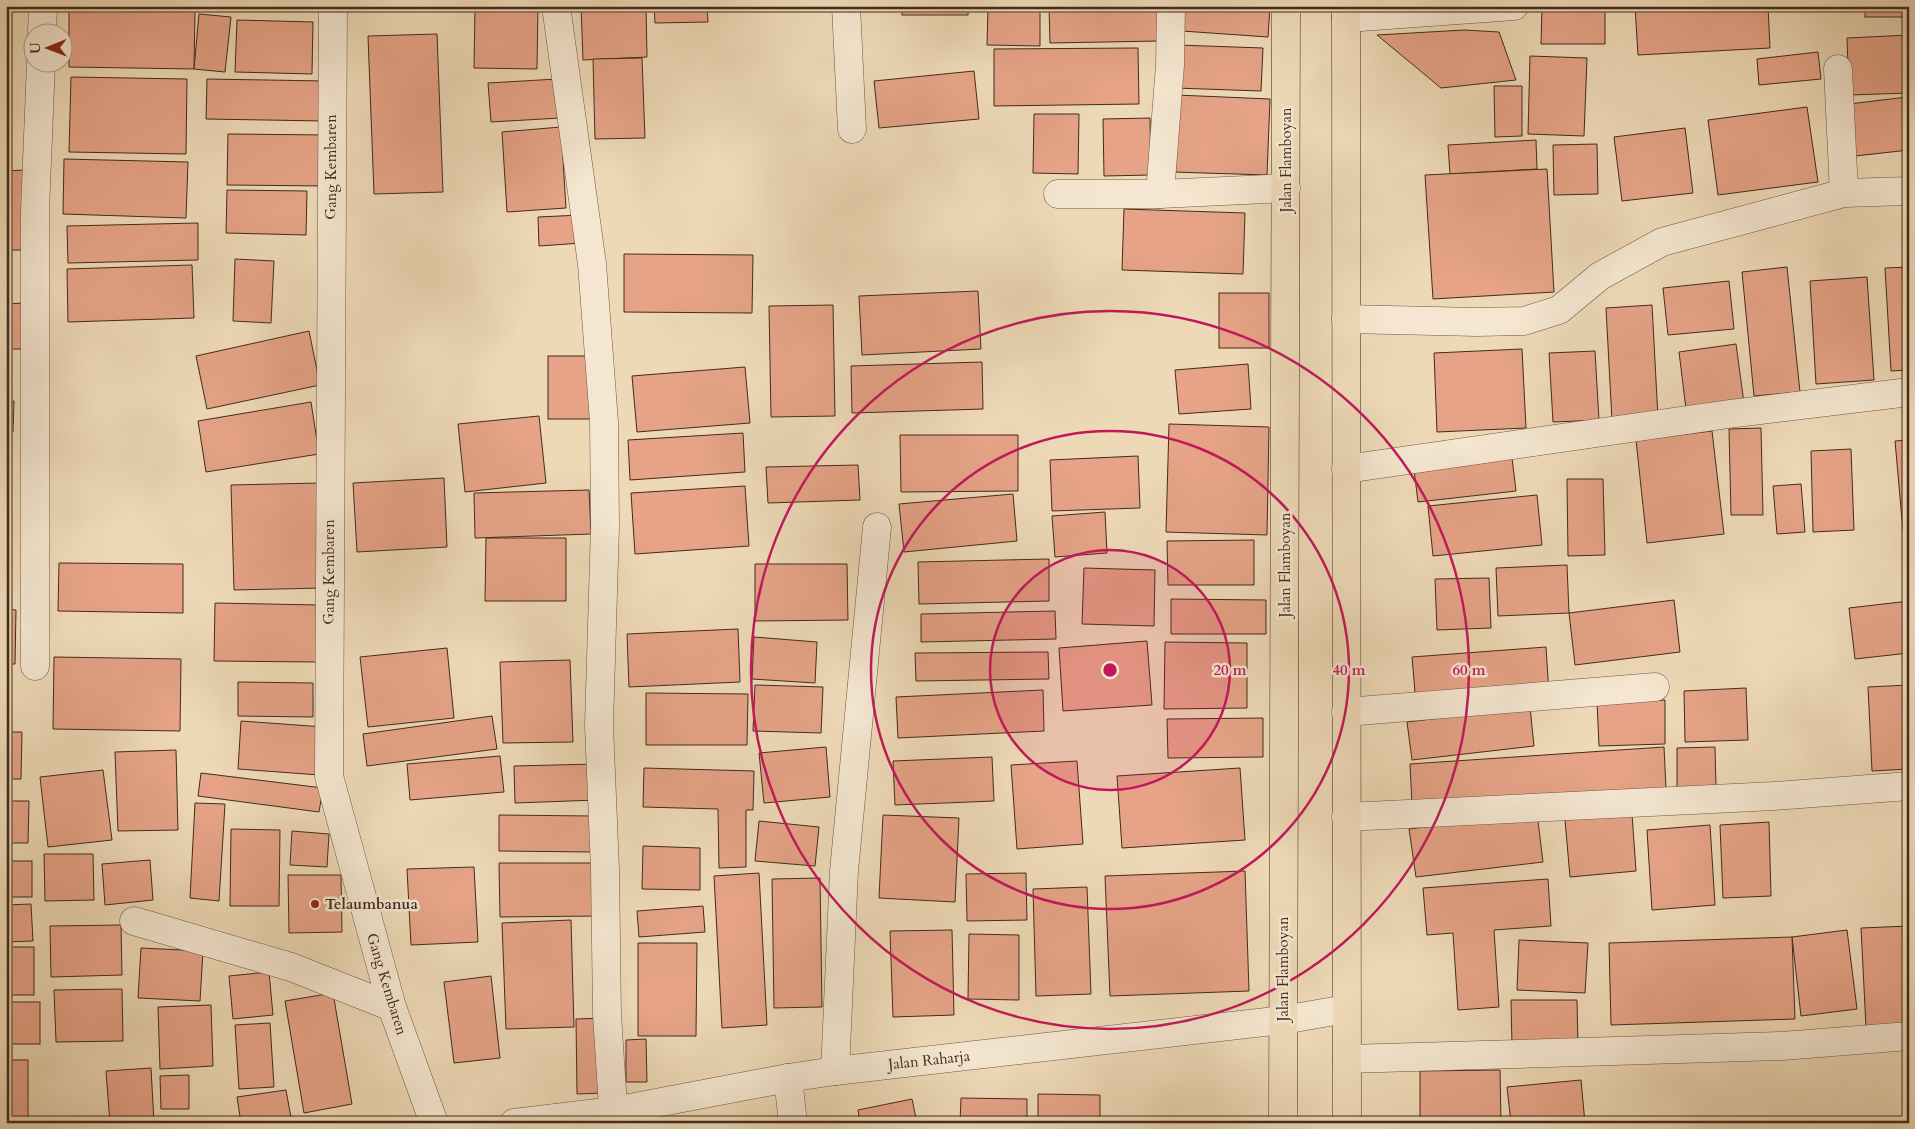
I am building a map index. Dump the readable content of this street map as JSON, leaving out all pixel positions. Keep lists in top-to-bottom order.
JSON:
{
  "streets": {
    "main road": ["Jalan Flamboyan"],
    "street": ["Gang Kembaren", "Jalan Raharja"]
  },
  "crossings": [
    ["Jalan Flamboyan", "Jalan Raharja"]
  ],
  "places": ["Telaumbanua"],
  "north": "left",
  "rings": ["20 m", "40 m", "60 m"]
}
